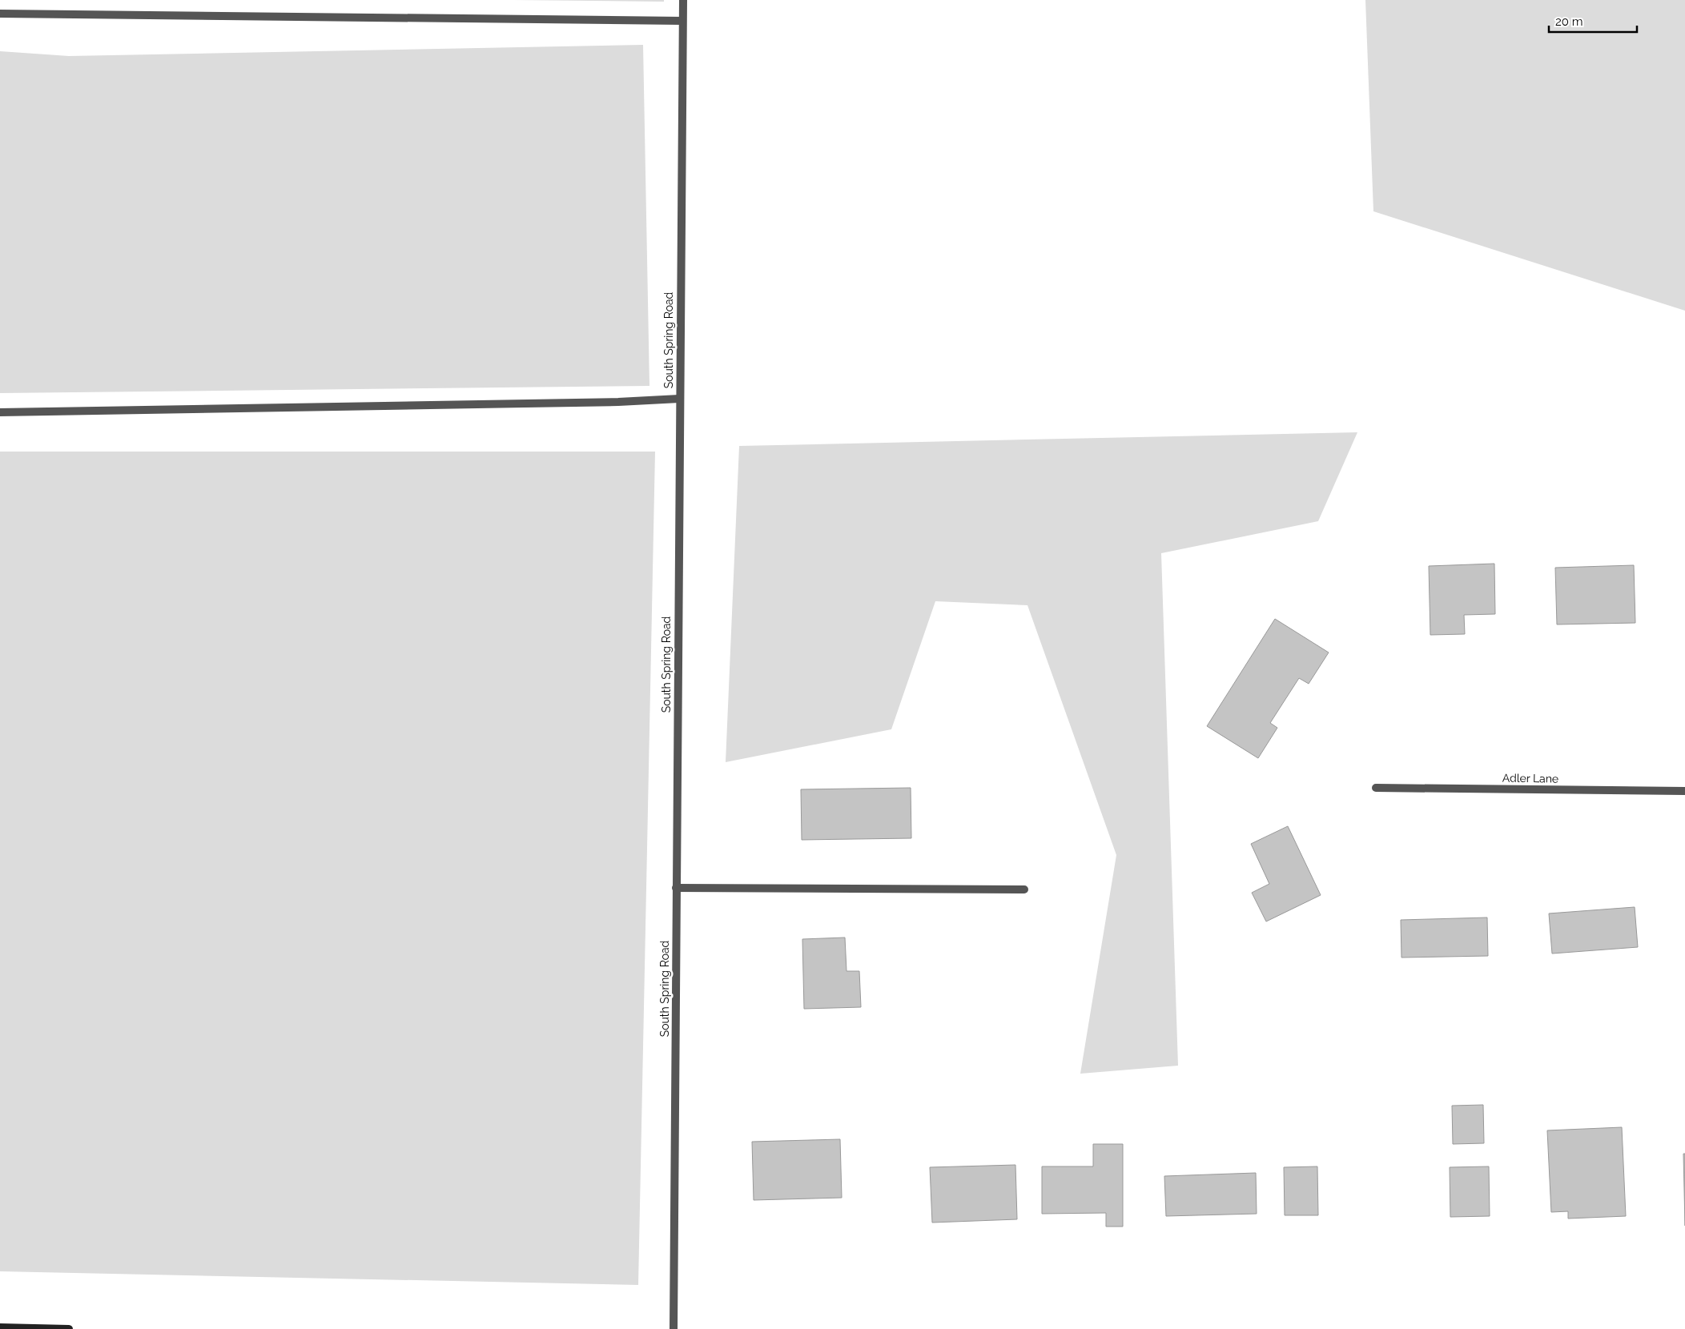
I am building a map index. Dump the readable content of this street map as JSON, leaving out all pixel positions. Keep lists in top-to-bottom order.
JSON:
{
  "streets": {
    "street": ["South Spring Road", "Adler Lane"]
  },
  "scale_bar": "20 m"
}
